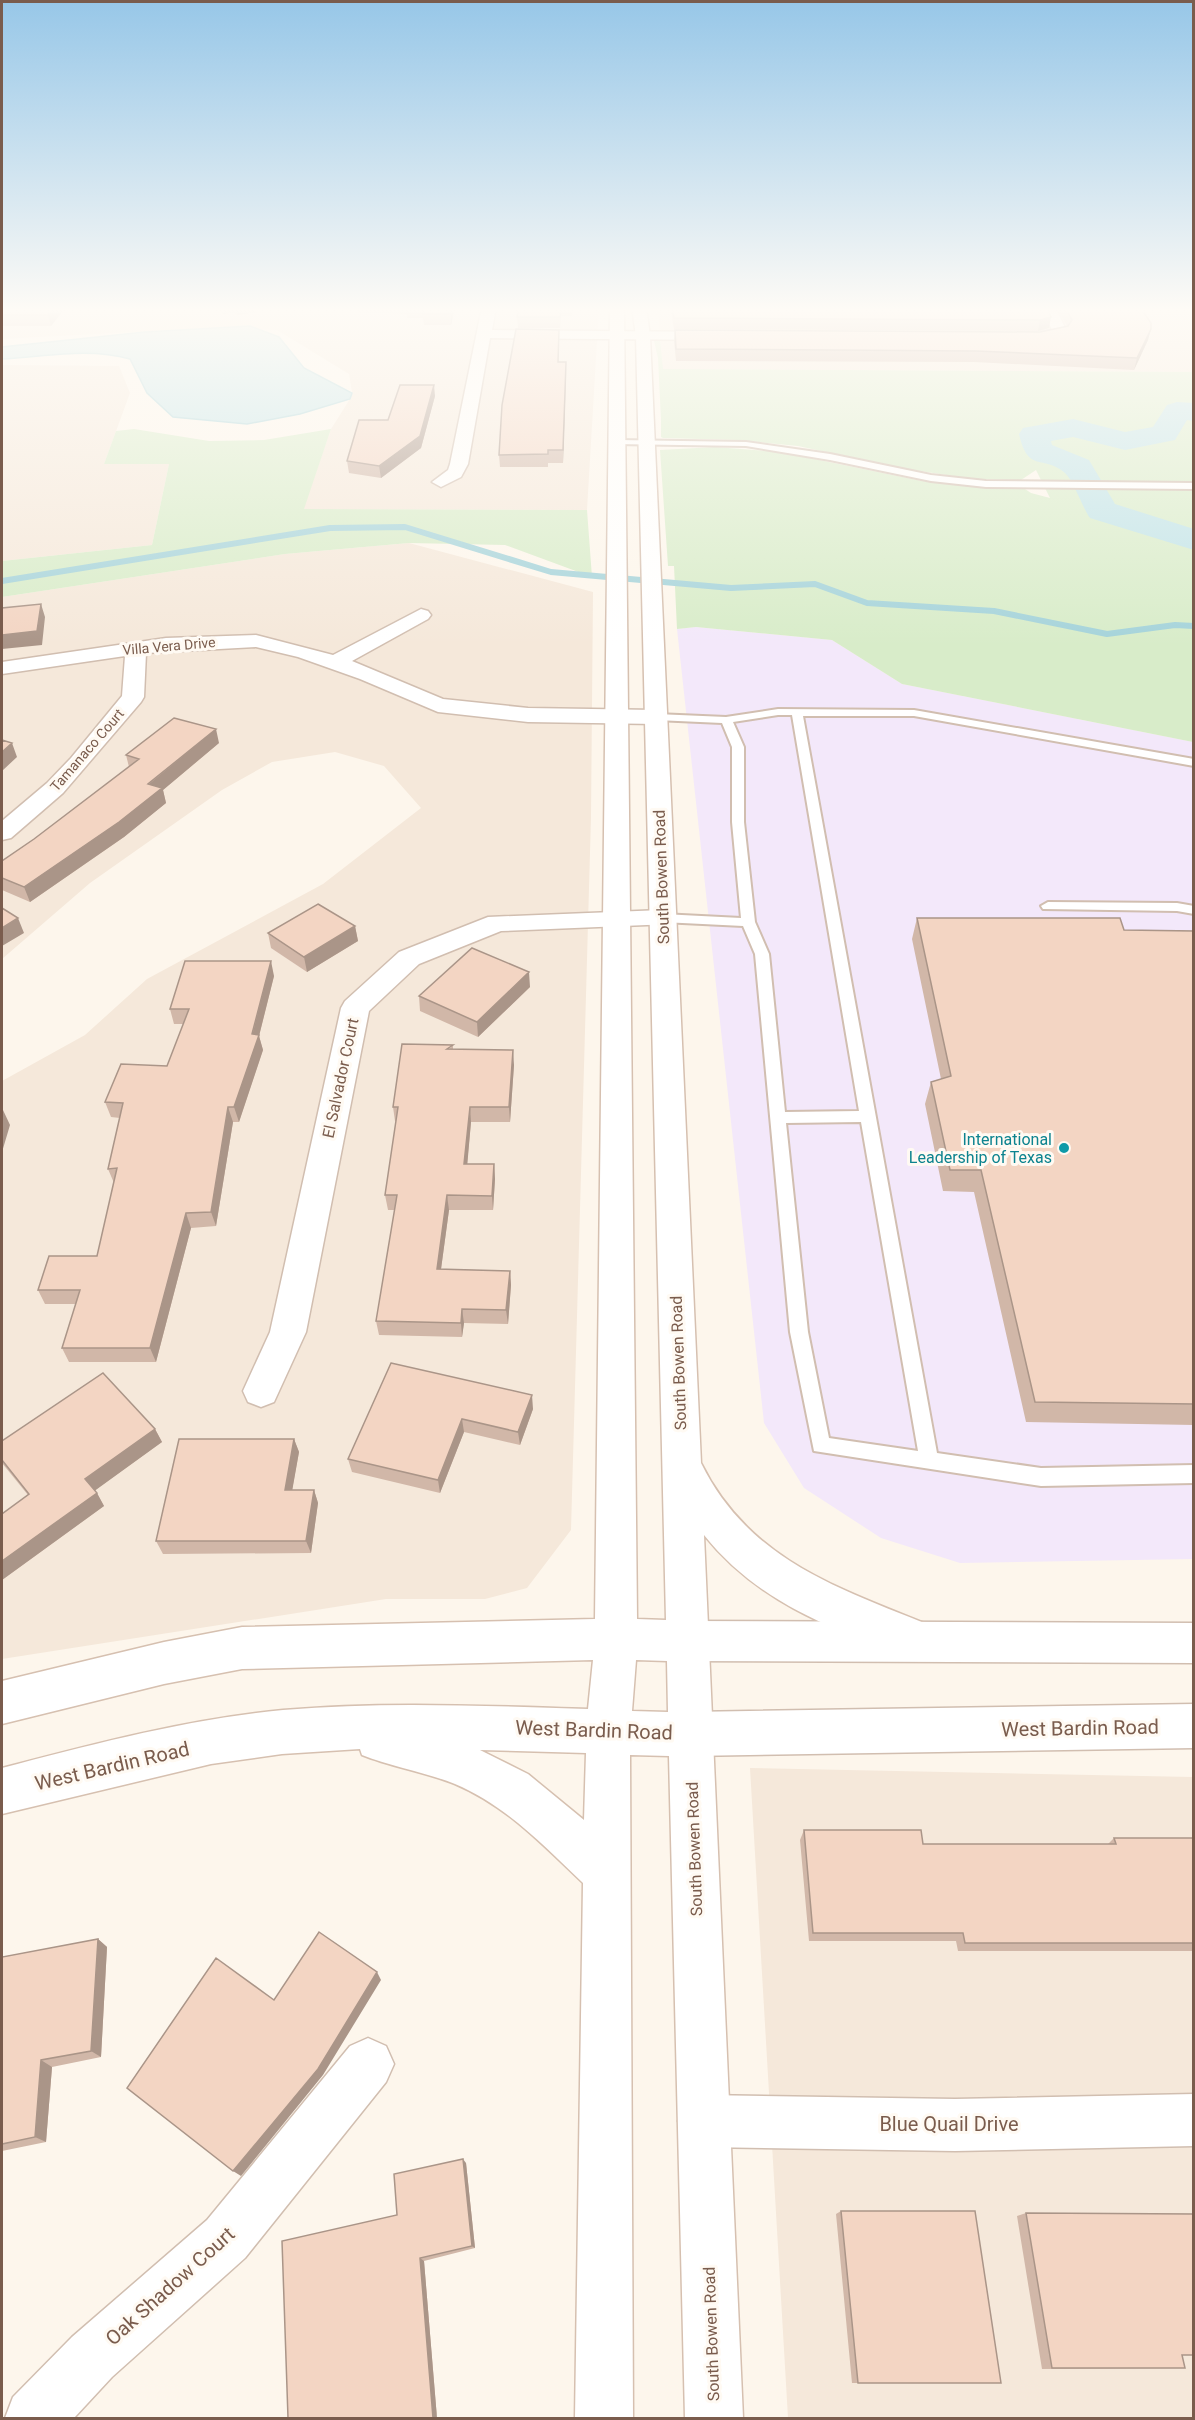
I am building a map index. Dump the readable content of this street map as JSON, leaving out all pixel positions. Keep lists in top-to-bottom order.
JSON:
{
  "streets": {
    "main road": [
      "Villa Vera Drive",
      "Tamanaco Court",
      "South Bowen Road",
      "El Salvador Court",
      "West Bardin Road",
      "Blue Quail Drive",
      "Oak Shadow Court"
    ]
  },
  "crossings": [
    ["Villa Vera Drive", "Tamanaco Court"],
    ["Villa Vera Drive", "South Bowen Road"],
    ["South Bowen Road", "El Salvador Court"],
    ["South Bowen Road", "West Bardin Road"],
    ["South Bowen Road", "Blue Quail Drive"]
  ],
  "places": ["International Leadership of Texas"]
}
